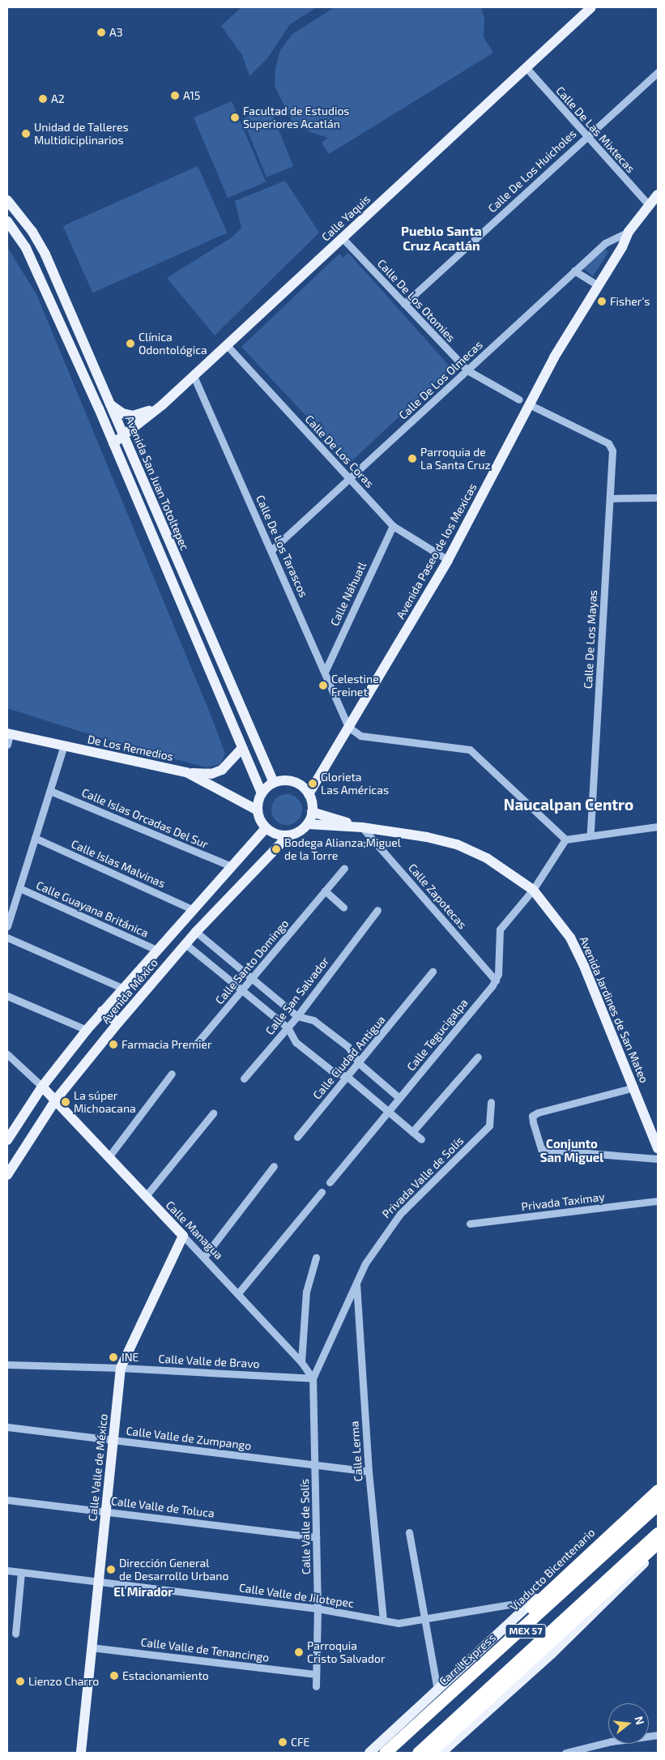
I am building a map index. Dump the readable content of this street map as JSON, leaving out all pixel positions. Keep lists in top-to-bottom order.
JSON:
{
  "streets": {
    "highway": ["Viaducto Bicentenario", "MEX 57", "Carril Express"],
    "main road": [
      "Calle Yaquis",
      "Avenida San Juan Totoltepec",
      "Avenida Paseo de los Mexicas",
      "De Los Remedios",
      "Avenida México",
      "Avenida Jardines de San Mateo",
      "Calle Managua",
      "Calle Valle de México"
    ],
    "street": [
      "Calle De Las Mixtecas",
      "Calle De Los Huicholes",
      "Calle De Los Otomies",
      "Calle De Los Olmecas",
      "Calle De Los Coras",
      "Calle De Los Tarascos",
      "Calle Náhuatl",
      "Calle De Los Mayas",
      "Calle Islas Orcadas Del Sur",
      "Calle Islas Malvinas",
      "Calle Zapotecas",
      "Calle Guayana Británica",
      "Calle Santo Domingo",
      "Calle San Salvador",
      "Calle Tegucigalpa",
      "Calle Ciudad Antigua",
      "Privada Valle de Solís",
      "Privada Taximay",
      "Calle Valle de Bravo",
      "Calle Valle de Zumpango",
      "Calle Lerma",
      "Calle Valle de Toluca",
      "Calle Valle de Solís",
      "Calle Valle de Jilotepec",
      "Calle Valle de Tenancingo"
    ]
  },
  "crossings": [
    ["Calle De Las Mixtecas", "Calle De Los Huicholes"],
    ["Calle De Las Mixtecas", "Calle Yaquis"],
    ["Calle De Las Mixtecas", "Avenida Paseo de los Mexicas"],
    ["Calle De Los Huicholes", "Calle De Los Otomies"],
    ["Calle Yaquis", "Calle De Los Otomies"],
    ["Calle Yaquis", "Calle De Los Coras"],
    ["Calle Yaquis", "Avenida San Juan Totoltepec"],
    ["Calle Yaquis", "Calle De Los Tarascos"],
    ["Calle De Los Otomies", "Calle De Los Olmecas"],
    ["Calle De Los Olmecas", "Calle De Los Coras"],
    ["Calle De Los Olmecas", "Calle De Los Tarascos"],
    ["Calle De Los Olmecas", "Avenida Paseo de los Mexicas"],
    ["Calle De Los Coras", "Avenida Paseo de los Mexicas"],
    ["Calle De Los Coras", "Calle Náhuatl"],
    ["Avenida San Juan Totoltepec", "Avenida Paseo de los Mexicas"],
    ["Avenida San Juan Totoltepec", "De Los Remedios"],
    ["Avenida San Juan Totoltepec", "Avenida México"],
    ["Calle De Los Tarascos", "Avenida Paseo de los Mexicas"],
    ["Calle De Los Tarascos", "Calle Náhuatl"],
    ["Avenida Paseo de los Mexicas", "Calle De Los Mayas"],
    ["Avenida Paseo de los Mexicas", "De Los Remedios"],
    ["Avenida Paseo de los Mexicas", "Avenida México"],
    ["De Los Remedios", "Avenida México"],
    ["Calle Islas Orcadas Del Sur", "Avenida México"],
    ["Calle Islas Malvinas", "Avenida México"],
    ["Calle Zapotecas", "Avenida Jardines de San Mateo"],
    ["Calle Zapotecas", "Calle Tegucigalpa"],
    ["Calle Guayana Británica", "Avenida México"],
    ["Avenida México", "Calle Managua"],
    ["Privada Valle de Solís", "Calle Managua"],
    ["Privada Valle de Solís", "Calle Valle de Bravo"],
    ["Privada Valle de Solís", "Calle Lerma"],
    ["Privada Valle de Solís", "Calle Valle de Solís"],
    ["Calle Managua", "Calle Valle de Bravo"],
    ["Calle Managua", "Calle Valle de México"],
    ["Calle Managua", "Calle Valle de Solís"],
    ["Calle Valle de Bravo", "Calle Valle de México"],
    ["Calle Valle de Bravo", "Calle Valle de Solís"],
    ["Calle Valle de Zumpango", "Calle Lerma"],
    ["Calle Valle de Zumpango", "Calle Valle de México"],
    ["Calle Valle de Zumpango", "Calle Valle de Solís"],
    ["Calle Lerma", "Calle Valle de Jilotepec"],
    ["Calle Valle de México", "Calle Valle de Toluca"],
    ["Calle Valle de México", "Calle Valle de Jilotepec"],
    ["Calle Valle de México", "Calle Valle de Tenancingo"],
    ["Calle Valle de Toluca", "Calle Valle de Solís"],
    ["Calle Valle de Solís", "Calle Valle de Jilotepec"],
    ["Calle Valle de Solís", "Calle Valle de Tenancingo"]
  ],
  "districts": [
    "Pueblo Santa Cruz Acatlán",
    "Naucalpan Centro",
    "Conjunto San Miguel",
    "El Mirador"
  ],
  "places": [
    "A3",
    "A15",
    "A2",
    "Facultad de Estudios Superiores Acatlán",
    "Unidad de Talleres Multidiciplinarios",
    "Fisher's",
    "Clínica Odontológica",
    "Parroquia de La Santa Cruz",
    "Celestine Freinet",
    "Glorieta Las Américas",
    "Bodega Alianza;Miguel de la Torre",
    "Farmacia Premier",
    "La súper Michoacana",
    "INE",
    "Dirección General de Desarrollo Urbano",
    "Parroquia Cristo Salvador",
    "Estacionamiento",
    "Lienzo Charro",
    "CFE"
  ],
  "north": "right"
}
